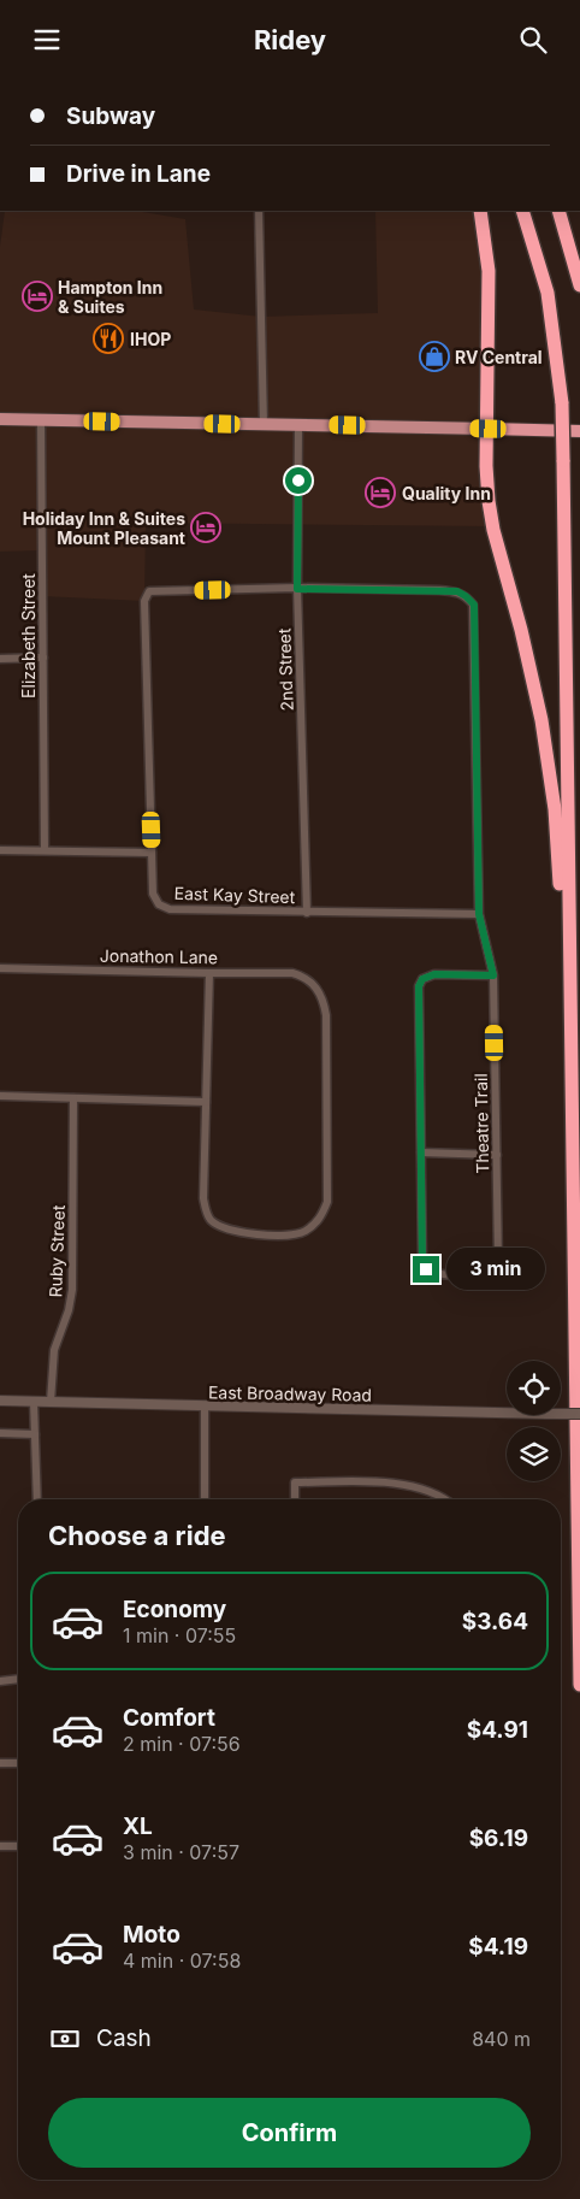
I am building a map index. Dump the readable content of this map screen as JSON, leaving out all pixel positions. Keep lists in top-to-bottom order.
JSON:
{
  "streets": {
    "street": [
      "Elizabeth Street",
      "2nd Street",
      "East Kay Street",
      "Jonathon Lane",
      "Theatre Trail",
      "Ruby Street",
      "East Broadway Road"
    ]
  },
  "crossings": [
    ["2nd Street", "East Kay Street"],
    ["2nd Street", "Theatre Trail"],
    ["East Kay Street", "Theatre Trail"],
    ["Ruby Street", "East Broadway Road"]
  ],
  "places": {
    "hotel": ["Hampton Inn & Suites", "Quality Inn", "Holiday Inn & Suites Mount Pleasant"],
    "restaurant": ["IHOP"],
    "shop": ["RV Central"]
  },
  "page": {
    "header": "Ridey",
    "banner": ["Subway", "Drive in Lane"],
    "bubble": "3 min",
    "heading": "Choose a ride",
    "list": [
      {
        "name": "Economy",
        "note": "1 min · 07:55",
        "value": "$3.64"
      },
      {
        "name": "Comfort",
        "note": "2 min · 07:56",
        "value": "$4.91"
      },
      {
        "name": "XL",
        "note": "3 min · 07:57",
        "value": "$6.19"
      },
      {
        "name": "Moto",
        "note": "4 min · 07:58",
        "value": "$4.19"
      }
    ],
    "pay": ["Cash", "840 m"],
    "buttons": "Confirm"
  }
}
